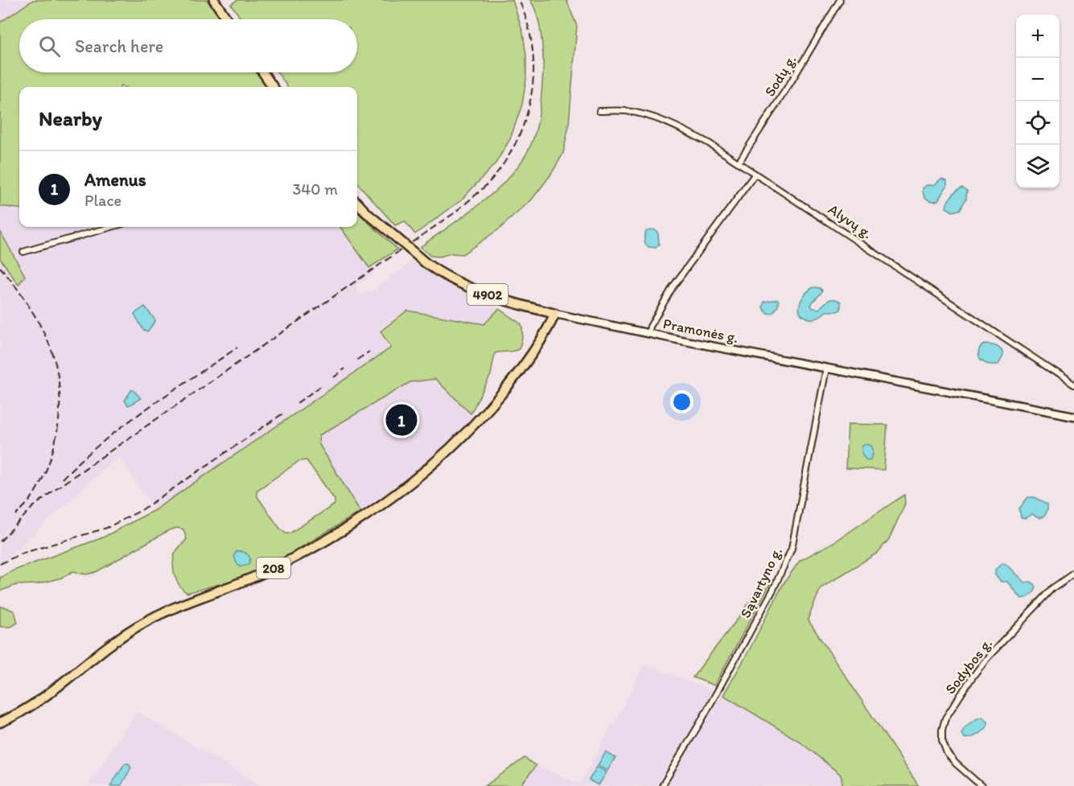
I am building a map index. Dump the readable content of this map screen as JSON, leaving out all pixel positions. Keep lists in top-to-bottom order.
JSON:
{
  "streets": {
    "highway": ["4902", "Pramonės g.", "208"],
    "street": [
      "Sodų g.",
      "Alyvų g.",
      "Sąvartyno g.",
      "Sodybos g."
    ]
  },
  "crossings": [
    ["Sodų g.", "Alyvų g."],
    ["Pramonės g.", "208"],
    ["Pramonės g.", "Sąvartyno g."]
  ],
  "page": {
    "map_buttons": ["+", "−"],
    "search": "Search here",
    "heading": "Nearby",
    "list": [
      {
        "mark": "1",
        "name": "Amenus",
        "note": "Place",
        "value": "340 m"
      }
    ],
    "pins": "1"
  }
}
